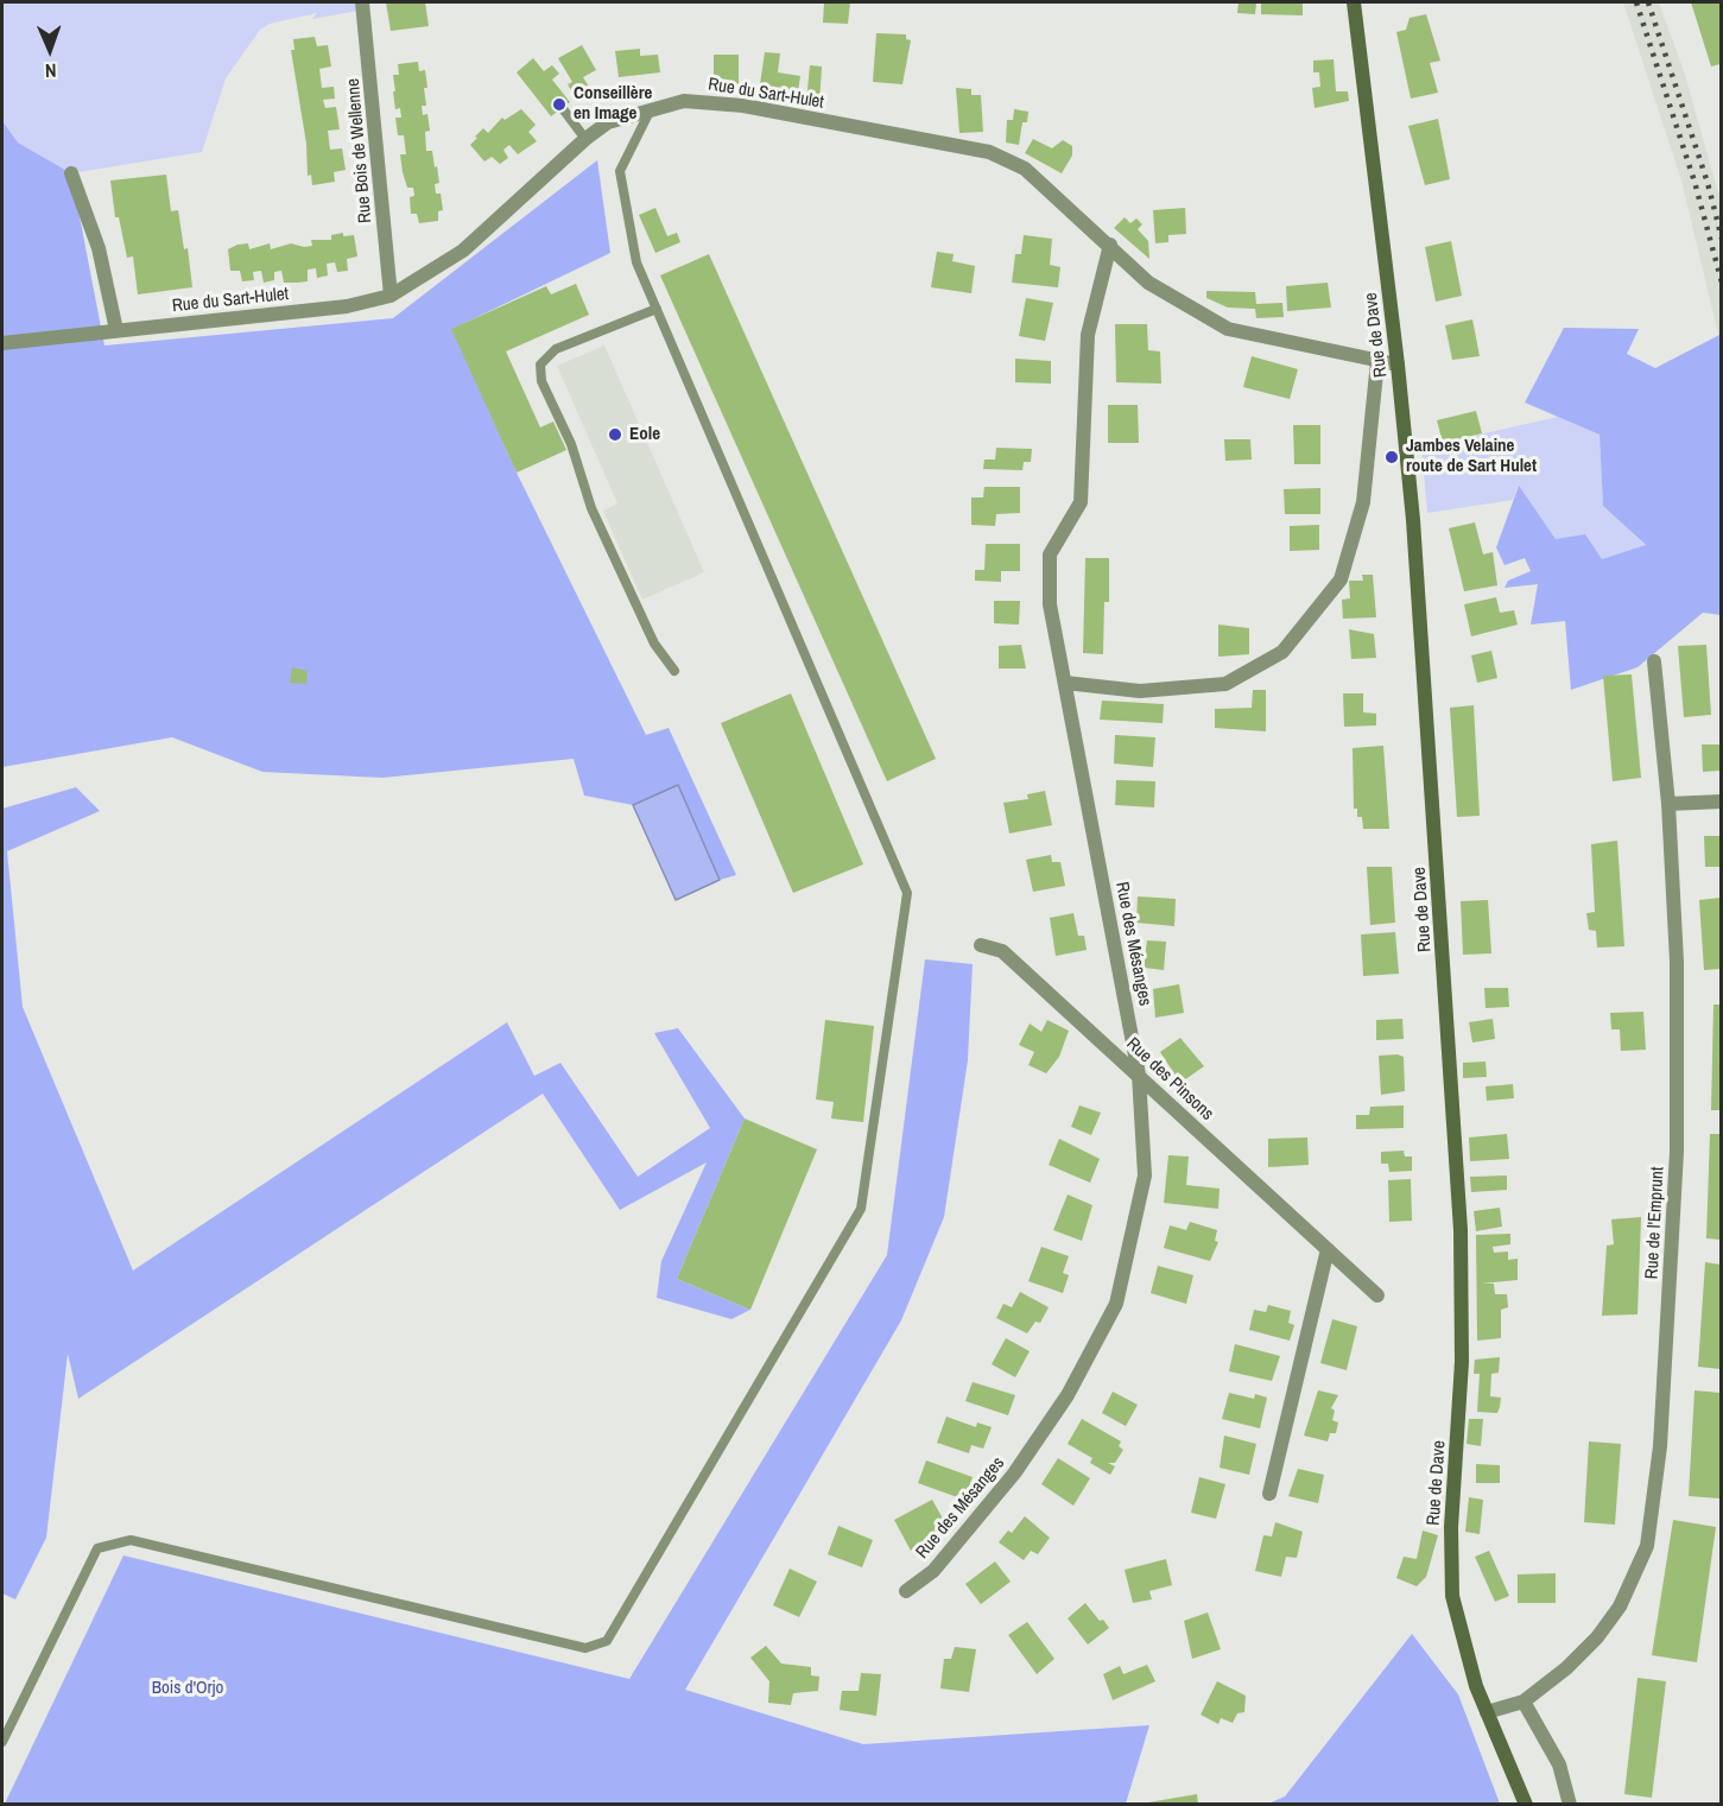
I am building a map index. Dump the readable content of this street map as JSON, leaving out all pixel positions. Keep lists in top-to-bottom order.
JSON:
{
  "streets": {
    "main road": ["Rue de Dave"],
    "street": [
      "Rue du Sart-Hulet",
      "Rue Bois de Wellenne",
      "Rue des Mésanges",
      "Rue des Pinsons",
      "Rue de l'Emprunt"
    ]
  },
  "crossings": [
    ["Rue du Sart-Hulet", "Rue Bois de Wellenne"],
    ["Rue du Sart-Hulet", "Rue de Dave"],
    ["Rue du Sart-Hulet", "Rue des Mésanges"],
    ["Rue de Dave", "Rue de l'Emprunt"],
    ["Rue des Mésanges", "Rue des Pinsons"]
  ],
  "parks": ["Bois d'Orjo"],
  "places": ["Conseillère en Image", "Eole", "Jambes Velaine route de Sart Hulet"],
  "north": "bottom"
}
